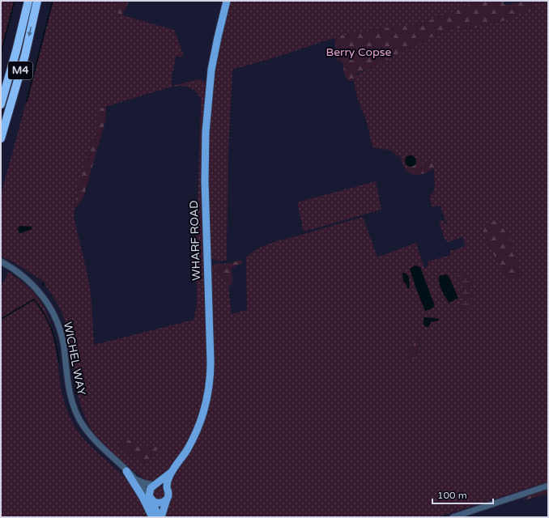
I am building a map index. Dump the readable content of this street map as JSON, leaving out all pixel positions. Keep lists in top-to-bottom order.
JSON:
{
  "streets": {
    "highway": ["M4"],
    "main road": ["WHARF ROAD"],
    "street": ["WICHEL WAY"]
  },
  "crossings": [
    ["WHARF ROAD", "WICHEL WAY"]
  ],
  "parks": ["Berry Copse"],
  "scale_bar": "100 m"
}
